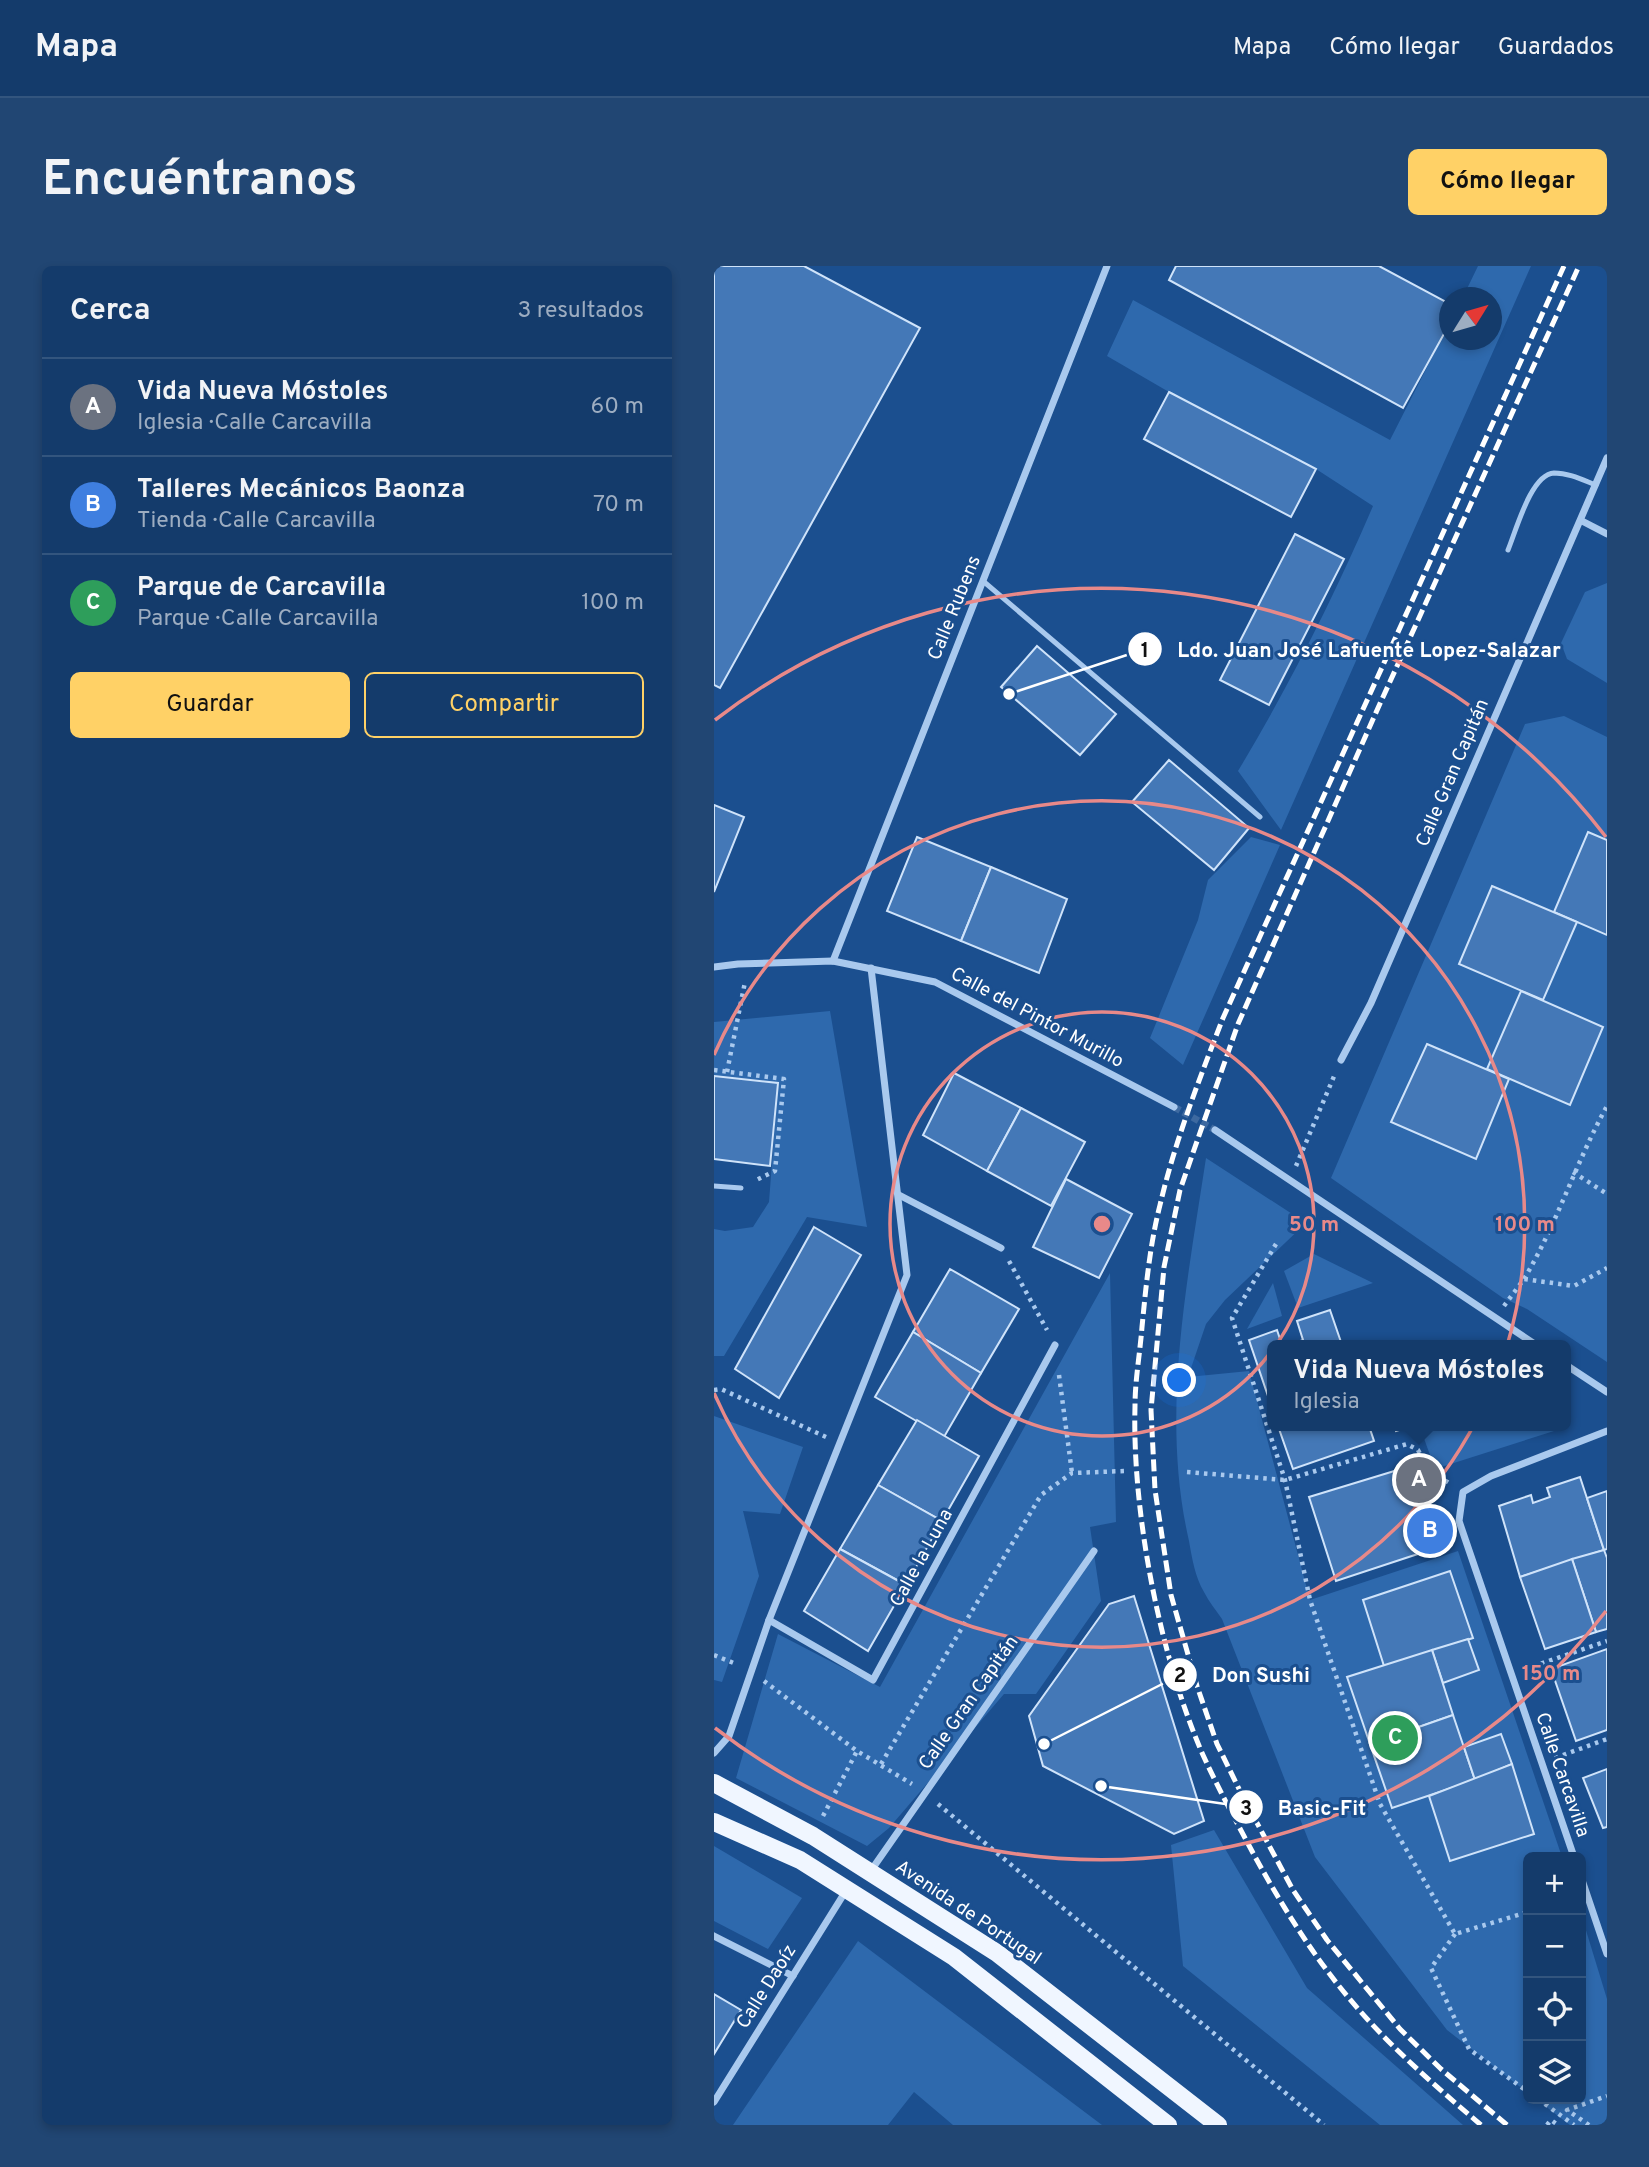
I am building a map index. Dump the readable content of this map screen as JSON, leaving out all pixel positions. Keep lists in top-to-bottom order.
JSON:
{
  "streets": {
    "main road": ["Avenida de Portugal"],
    "street": [
      "Calle Rubens",
      "Calle Gran Capitán",
      "Calle del Pintor Murillo",
      "Calle la Luna",
      "Calle Carcavilla",
      "Calle Daoíz"
    ]
  },
  "crossings": [
    ["Calle Rubens", "Calle del Pintor Murillo"],
    ["Calle Gran Capitán", "Avenida de Portugal"]
  ],
  "places": ["Ldo. Juan José Lafuente Lopez-Salazar", "Don Sushi", "Basic-Fit"],
  "north": "top right",
  "page": {
    "header": "Mapa",
    "nav": ["Mapa", "Cómo llegar", "Guardados"],
    "buttons": [
      "Cómo llegar",
      ["Guardar", "Compartir"]
    ],
    "title": "Encuéntranos",
    "heading": ["Cerca", "3 resultados"],
    "list": [
      {
        "mark": "A",
        "name": "Vida Nueva Móstoles",
        "note": "Iglesia · Calle Carcavilla",
        "value": "60 m"
      },
      {
        "mark": "B",
        "name": "Talleres Mecánicos Baonza",
        "note": "Tienda · Calle Carcavilla",
        "value": "70 m"
      },
      {
        "mark": "C",
        "name": "Parque de Carcavilla",
        "note": "Parque · Calle Carcavilla",
        "value": "100 m"
      }
    ],
    "popup": ["Vida Nueva Móstoles", "Iglesia"],
    "pins": ["A", "B", "C"],
    "map_buttons": ["+", "−"]
  },
  "rings": ["50 m", "100 m", "150 m"]
}
